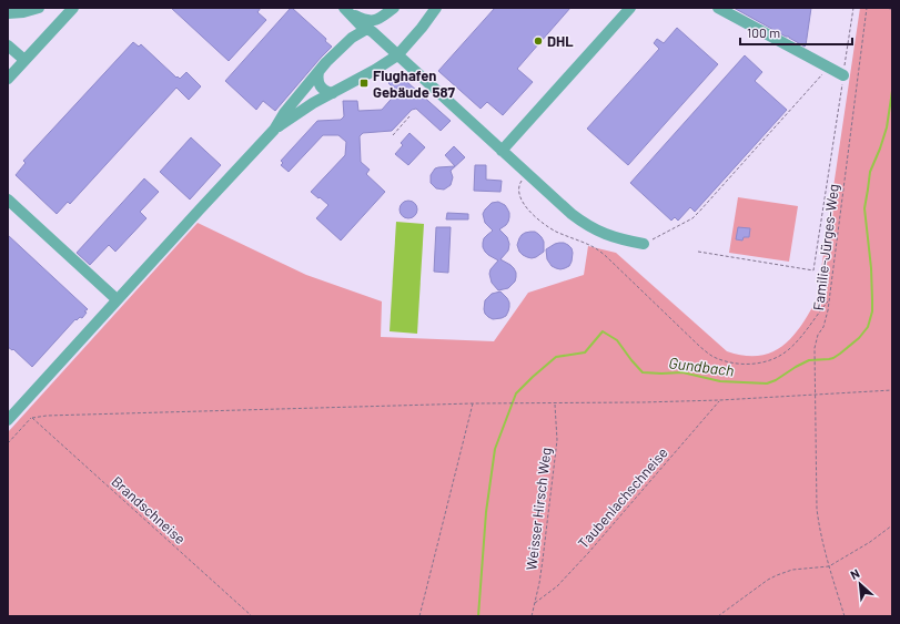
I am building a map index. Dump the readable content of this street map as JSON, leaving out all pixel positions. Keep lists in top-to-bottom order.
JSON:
{
  "streets": {
    "path": [
      "Familie-Jürges-Weg",
      "Taubenlachschneise",
      "Weisser Hirsch Weg",
      "Brandschneise"
    ]
  },
  "crossings": [
    ["Taubenlachschneise", "Weisser Hirsch Weg"]
  ],
  "water": ["Gundbach"],
  "places": {
    "other": ["DHL"],
    "transit": ["Flughafen Gebäude 587"]
  },
  "scale_bar": "100 m",
  "north": "top left"
}
